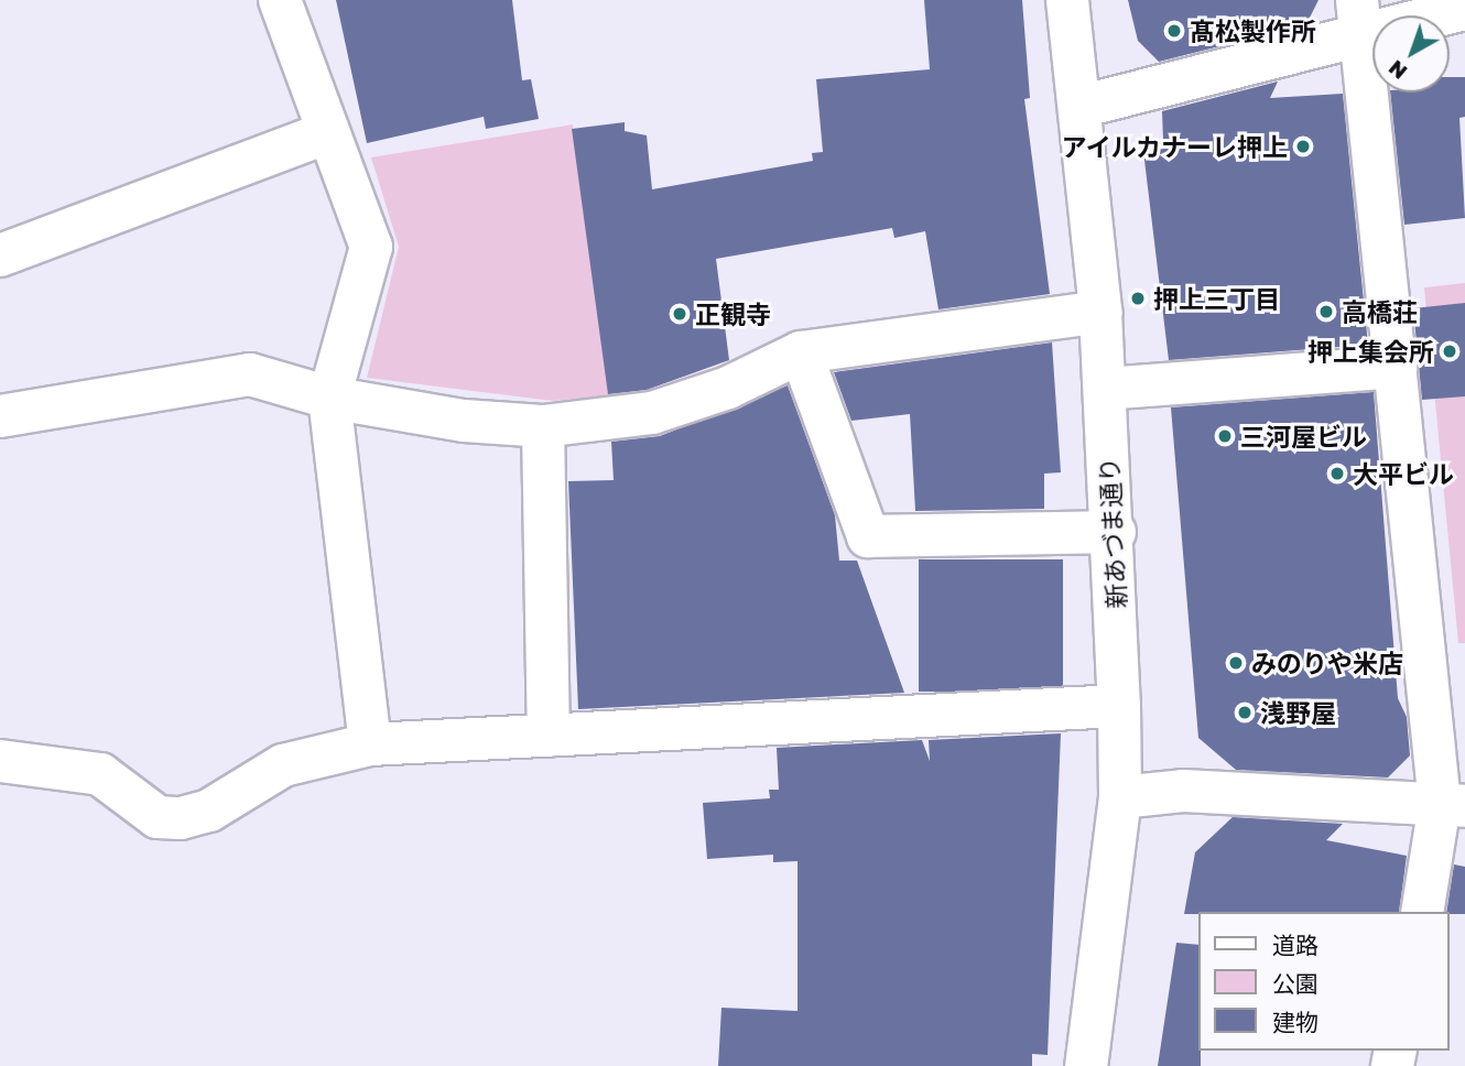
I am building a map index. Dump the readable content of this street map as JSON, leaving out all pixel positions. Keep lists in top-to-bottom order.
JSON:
{
  "streets": {
    "street": ["新あづま通り"]
  },
  "places": [
    "髙松製作所",
    "アイルカナーレ押上",
    "押上三丁目",
    "高橋荘",
    "正観寺",
    "押上集会所",
    "三河屋ビル",
    "大平ビル",
    "みのりや米店",
    "浅野屋"
  ],
  "legend": ["道路", "公園", "建物"],
  "north": "bottom left"
}
